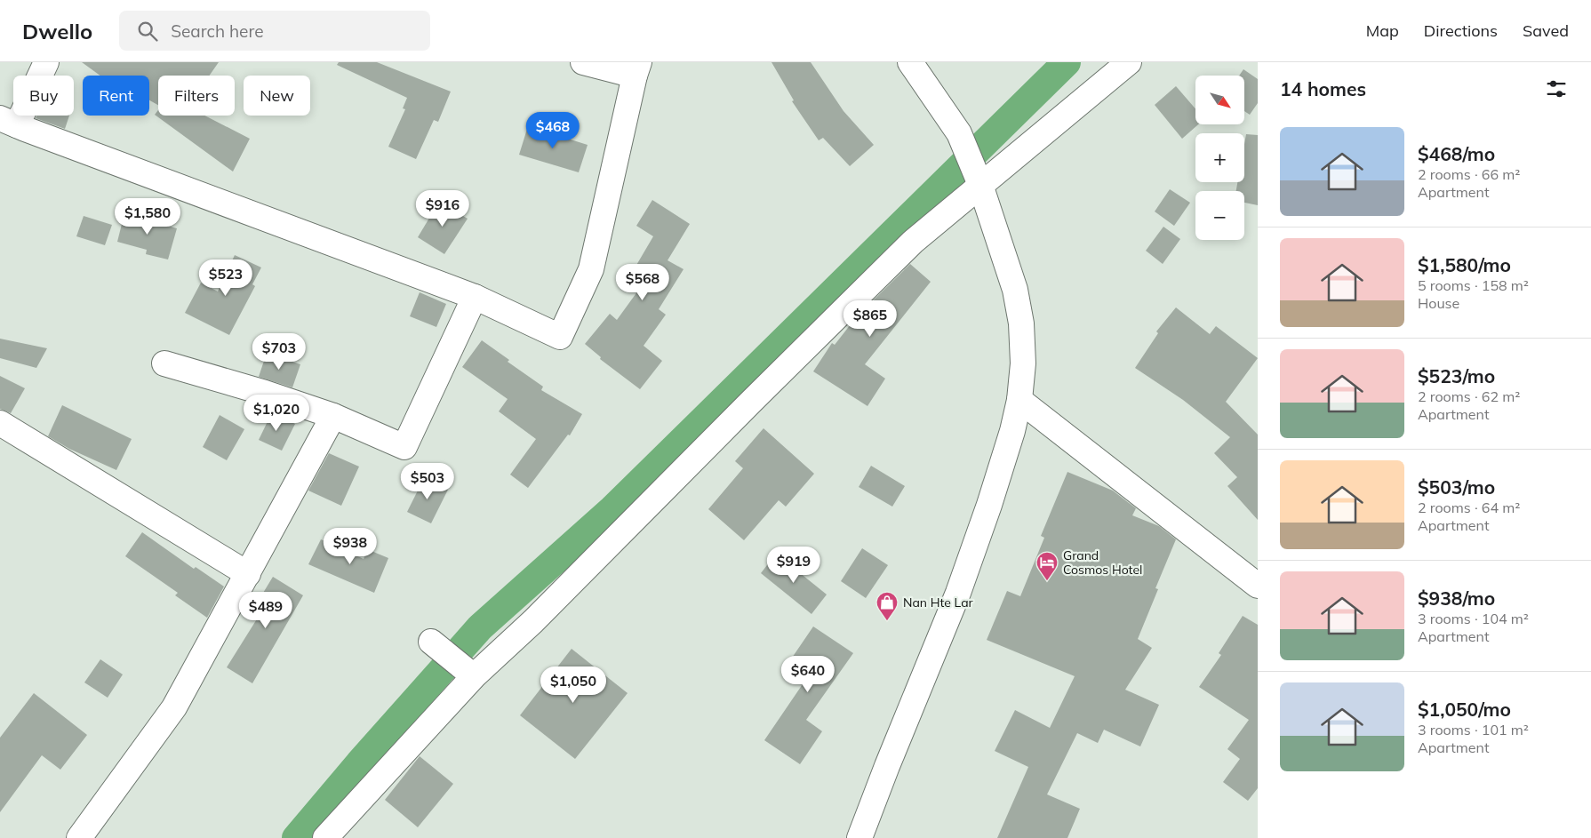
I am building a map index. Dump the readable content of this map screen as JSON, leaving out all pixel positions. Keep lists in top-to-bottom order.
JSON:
{
  "places": {
    "hotel": ["Grand Cosmos Hotel"],
    "shop": ["Nan Hte Lar"]
  },
  "north": "bottom right",
  "page": {
    "header": "Dwello",
    "search": "Search here",
    "nav": ["Map", "Directions", "Saved"],
    "heading": "14 homes",
    "map_buttons": ["+", "−"],
    "chip": [
      "Buy",
      "Rent",
      "Filters",
      "New"
    ],
    "price": [
      "$468",
      "$916",
      "$1,580",
      "$523",
      "$568",
      "$865",
      "$703",
      "$1,020",
      "$503",
      "$938",
      "$919",
      "$489",
      "$640",
      "$1,050"
    ],
    "list": [
      {
        "name": "$468/mo",
        "note": "2 rooms · 66 m² · Apartment"
      },
      {
        "name": "$1,580/mo",
        "note": "5 rooms · 158 m² · House"
      },
      {
        "name": "$523/mo",
        "note": "2 rooms · 62 m² · Apartment"
      },
      {
        "name": "$503/mo",
        "note": "2 rooms · 64 m² · Apartment"
      },
      {
        "name": "$938/mo",
        "note": "3 rooms · 104 m² · Apartment"
      },
      {
        "name": "$1,050/mo",
        "note": "3 rooms · 101 m² · Apartment"
      }
    ]
  }
}
